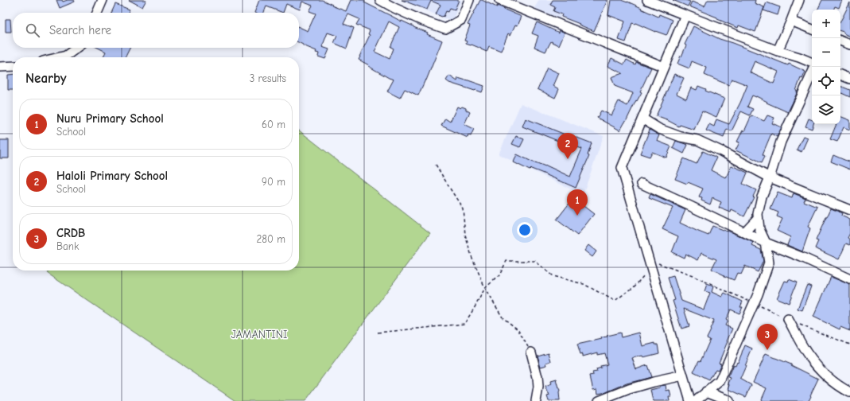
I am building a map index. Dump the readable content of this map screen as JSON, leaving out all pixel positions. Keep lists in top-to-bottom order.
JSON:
{
  "parks": ["JAMANTINI"],
  "page": {
    "map_buttons": ["+", "−"],
    "search": "Search here",
    "heading": ["Nearby", "3 results"],
    "list": [
      {
        "mark": "1",
        "name": "Nuru Primary School",
        "note": "School",
        "value": "60 m"
      },
      {
        "mark": "2",
        "name": "Haloli Primary School",
        "note": "School",
        "value": "90 m"
      },
      {
        "mark": "3",
        "name": "CRDB",
        "note": "Bank",
        "value": "280 m"
      }
    ],
    "pins": ["2", "1", "3"]
  }
}
